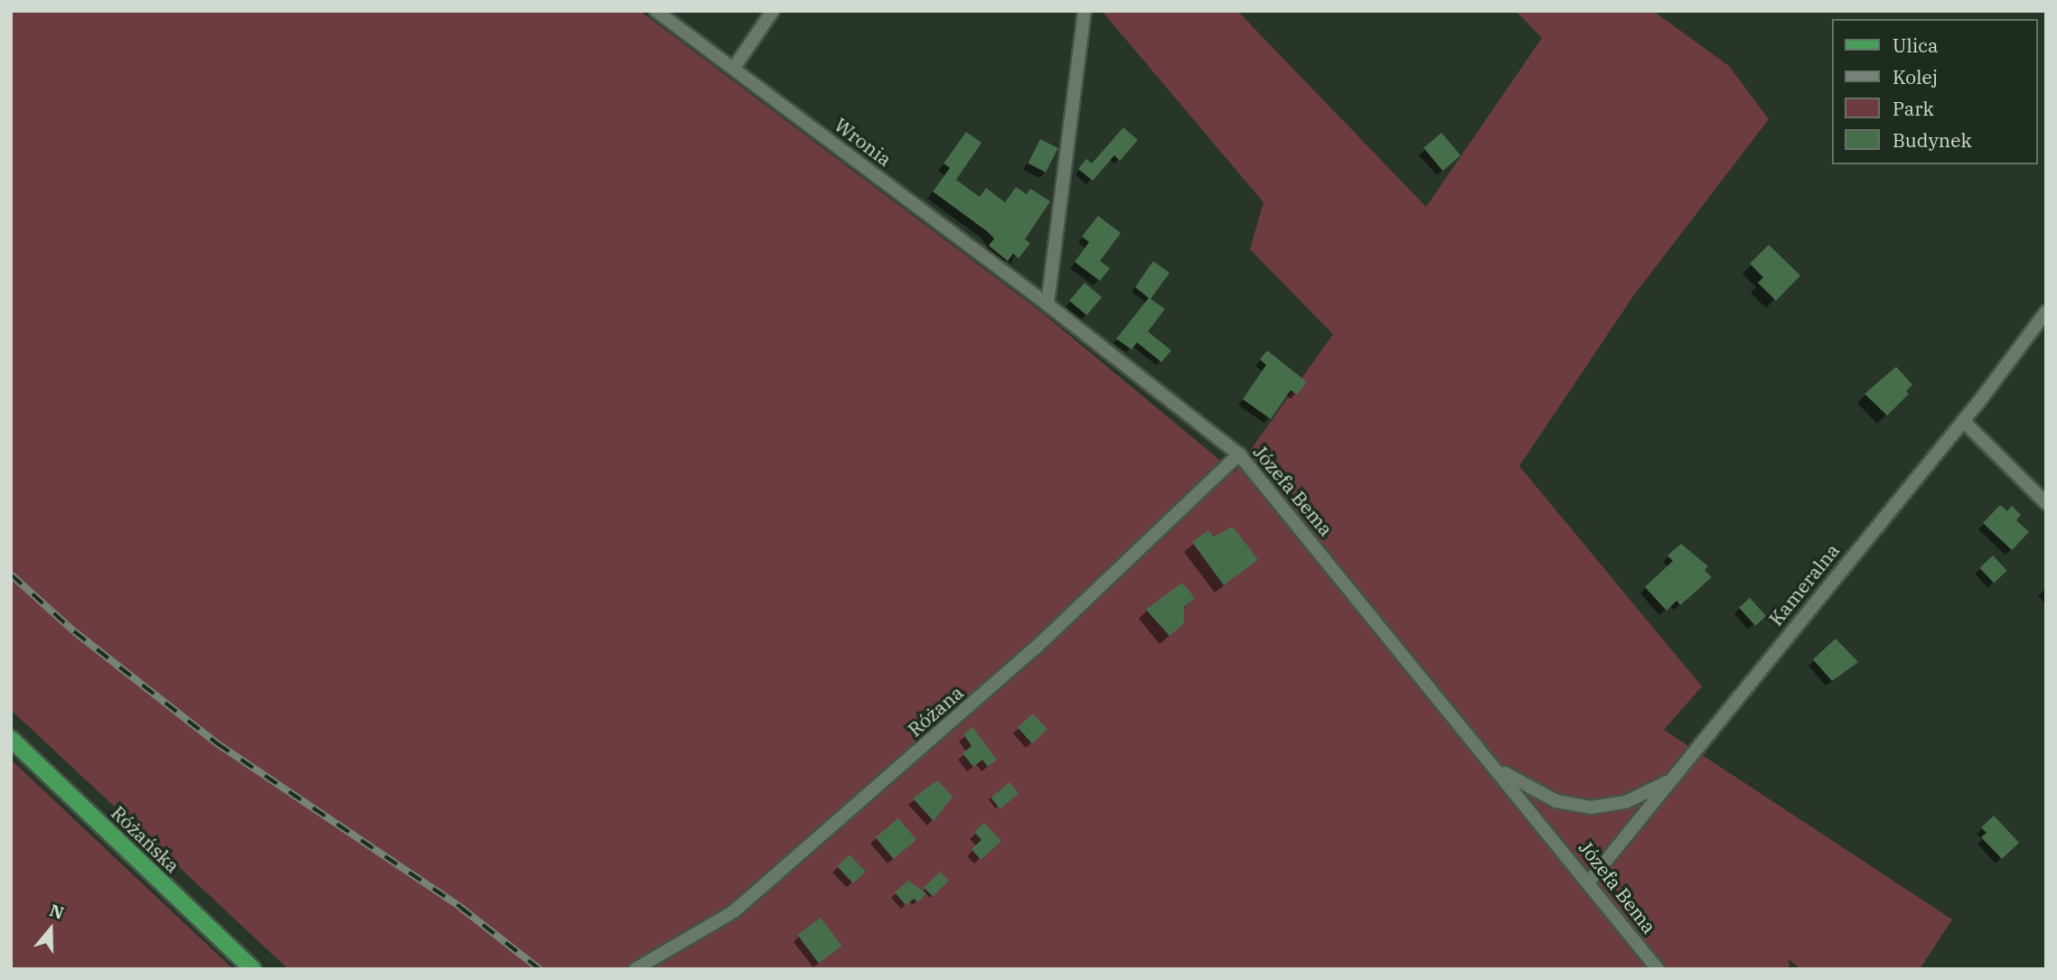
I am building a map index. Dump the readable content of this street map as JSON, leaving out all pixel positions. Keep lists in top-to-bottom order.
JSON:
{
  "streets": {
    "main road": ["Różańska"],
    "street": [
      "Wronia",
      "Józefa Bema",
      "Kameralna",
      "Różana"
    ]
  },
  "crossings": [
    ["Wronia", "Józefa Bema"],
    ["Józefa Bema", "Kameralna"],
    ["Józefa Bema", "Różana"]
  ],
  "legend": [
    "Ulica",
    "Kolej",
    "Park",
    "Budynek"
  ],
  "north": "top"
}
